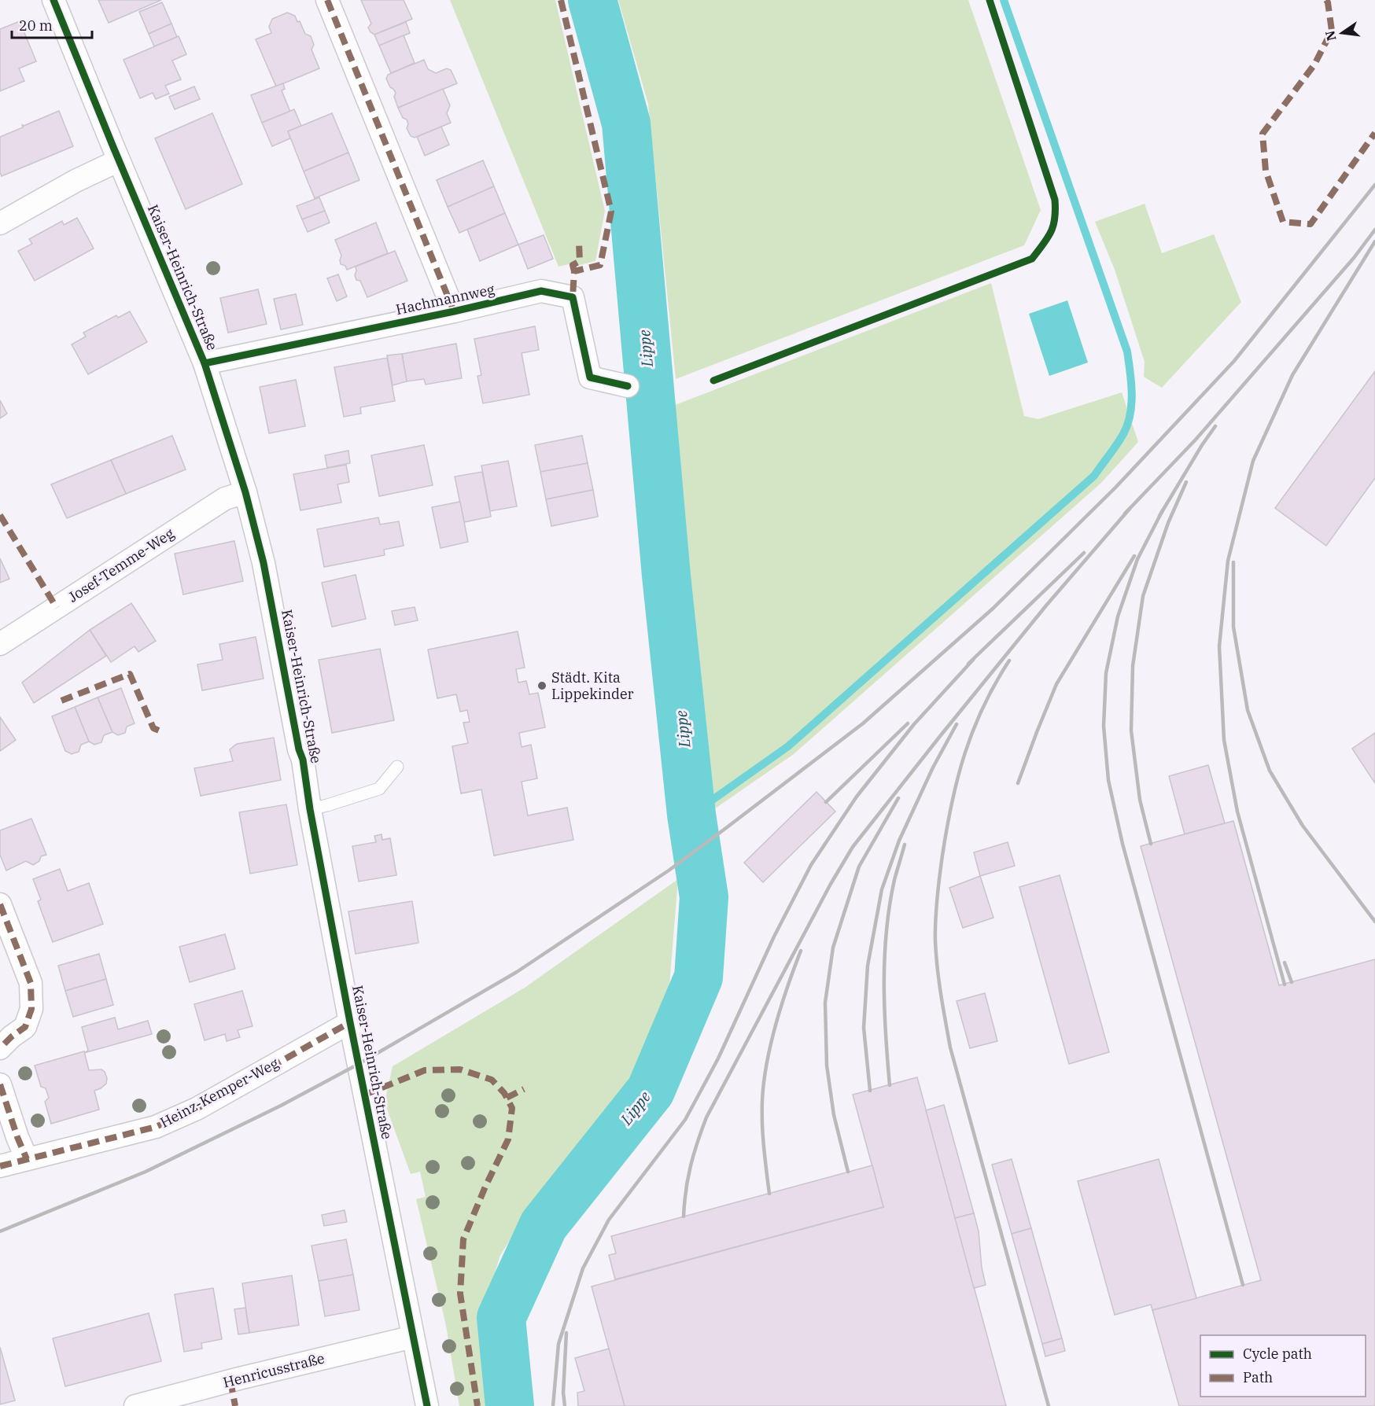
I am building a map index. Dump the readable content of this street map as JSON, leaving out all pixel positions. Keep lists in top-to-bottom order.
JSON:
{
  "streets": {
    "street": [
      "Kaiser-Heinrich-Straße",
      "Hachmannweg",
      "Josef-Temme-Weg",
      "Heinz-Kemper-Weg",
      "Henricusstraße"
    ]
  },
  "crossings": [
    ["Kaiser-Heinrich-Straße", "Hachmannweg"],
    ["Kaiser-Heinrich-Straße", "Josef-Temme-Weg"],
    ["Kaiser-Heinrich-Straße", "Heinz-Kemper-Weg"],
    ["Kaiser-Heinrich-Straße", "Henricusstraße"]
  ],
  "water": ["Lippe"],
  "places": ["Städt. Kita Lippekinder"],
  "legend": ["Cycle path", "Path"],
  "scale_bar": "20 m",
  "north": "left"
}
